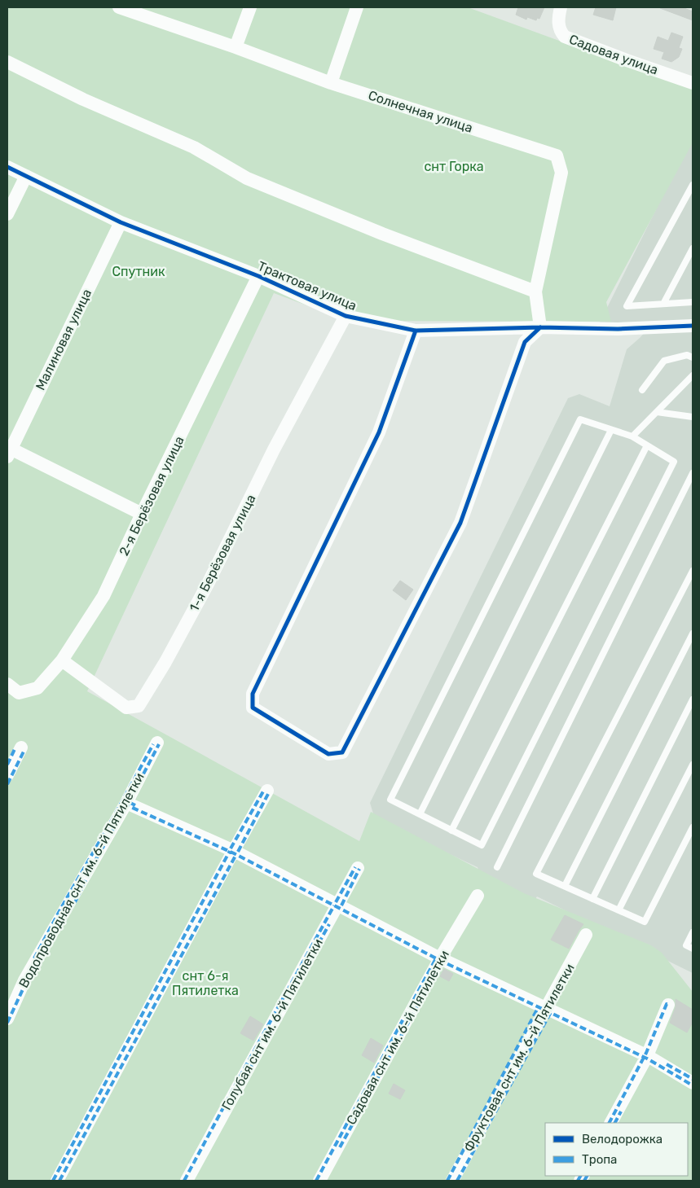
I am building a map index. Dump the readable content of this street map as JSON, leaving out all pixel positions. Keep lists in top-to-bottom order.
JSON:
{
  "streets": {
    "street": [
      "Садовая улица",
      "Солнечная улица",
      "Трактовая улица",
      "Малиновая улица",
      "2-я Берёзовая улица",
      "1-я Берёзовая улица",
      "Водопроводная снт им. 6-й Пятилетки",
      "Голубая снт им. 6-й Пятилетки",
      "Садовая снт им. 6-й Пятилетки",
      "Фруктовая снт им. 6-й Пятилетки"
    ]
  },
  "crossings": [
    ["Солнечная улица", "Трактовая улица"],
    ["Трактовая улица", "Малиновая улица"],
    ["Трактовая улица", "2-я Берёзовая улица"],
    ["Трактовая улица", "1-я Берёзовая улица"],
    ["2-я Берёзовая улица", "1-я Берёзовая улица"]
  ],
  "parks": ["снт Горка", "Спутник", "снт 6-я Пятилетка"],
  "legend": ["Велодорожка", "Тропа"]
}
